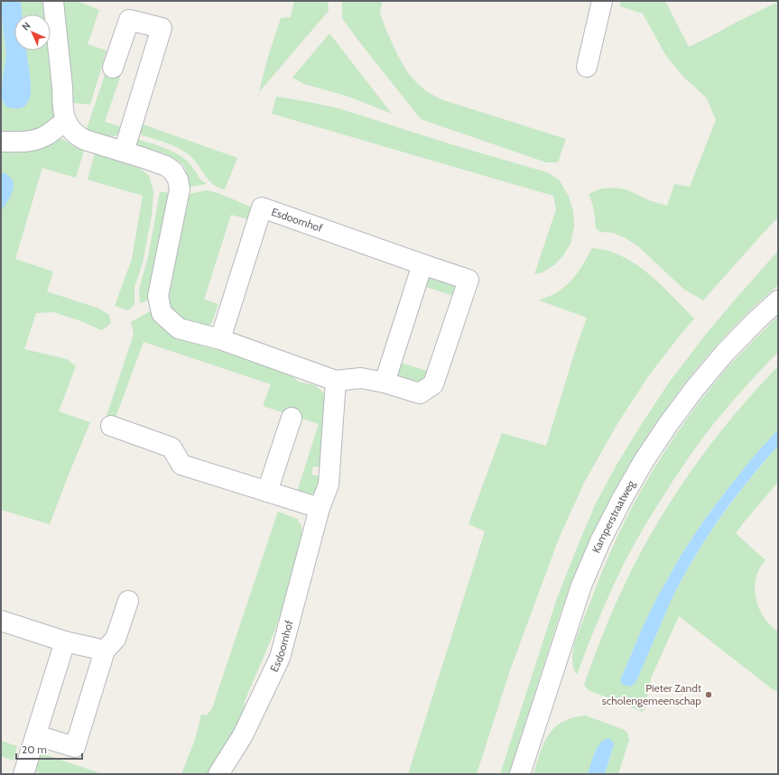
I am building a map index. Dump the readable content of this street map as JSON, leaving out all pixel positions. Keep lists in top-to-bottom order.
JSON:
{
  "streets": {
    "street": ["Esdoornhof", "Kamperstraatweg"]
  },
  "places": ["Pieter Zandt scholengemeenschap"],
  "scale_bar": "20 m",
  "north": "top left"
}
